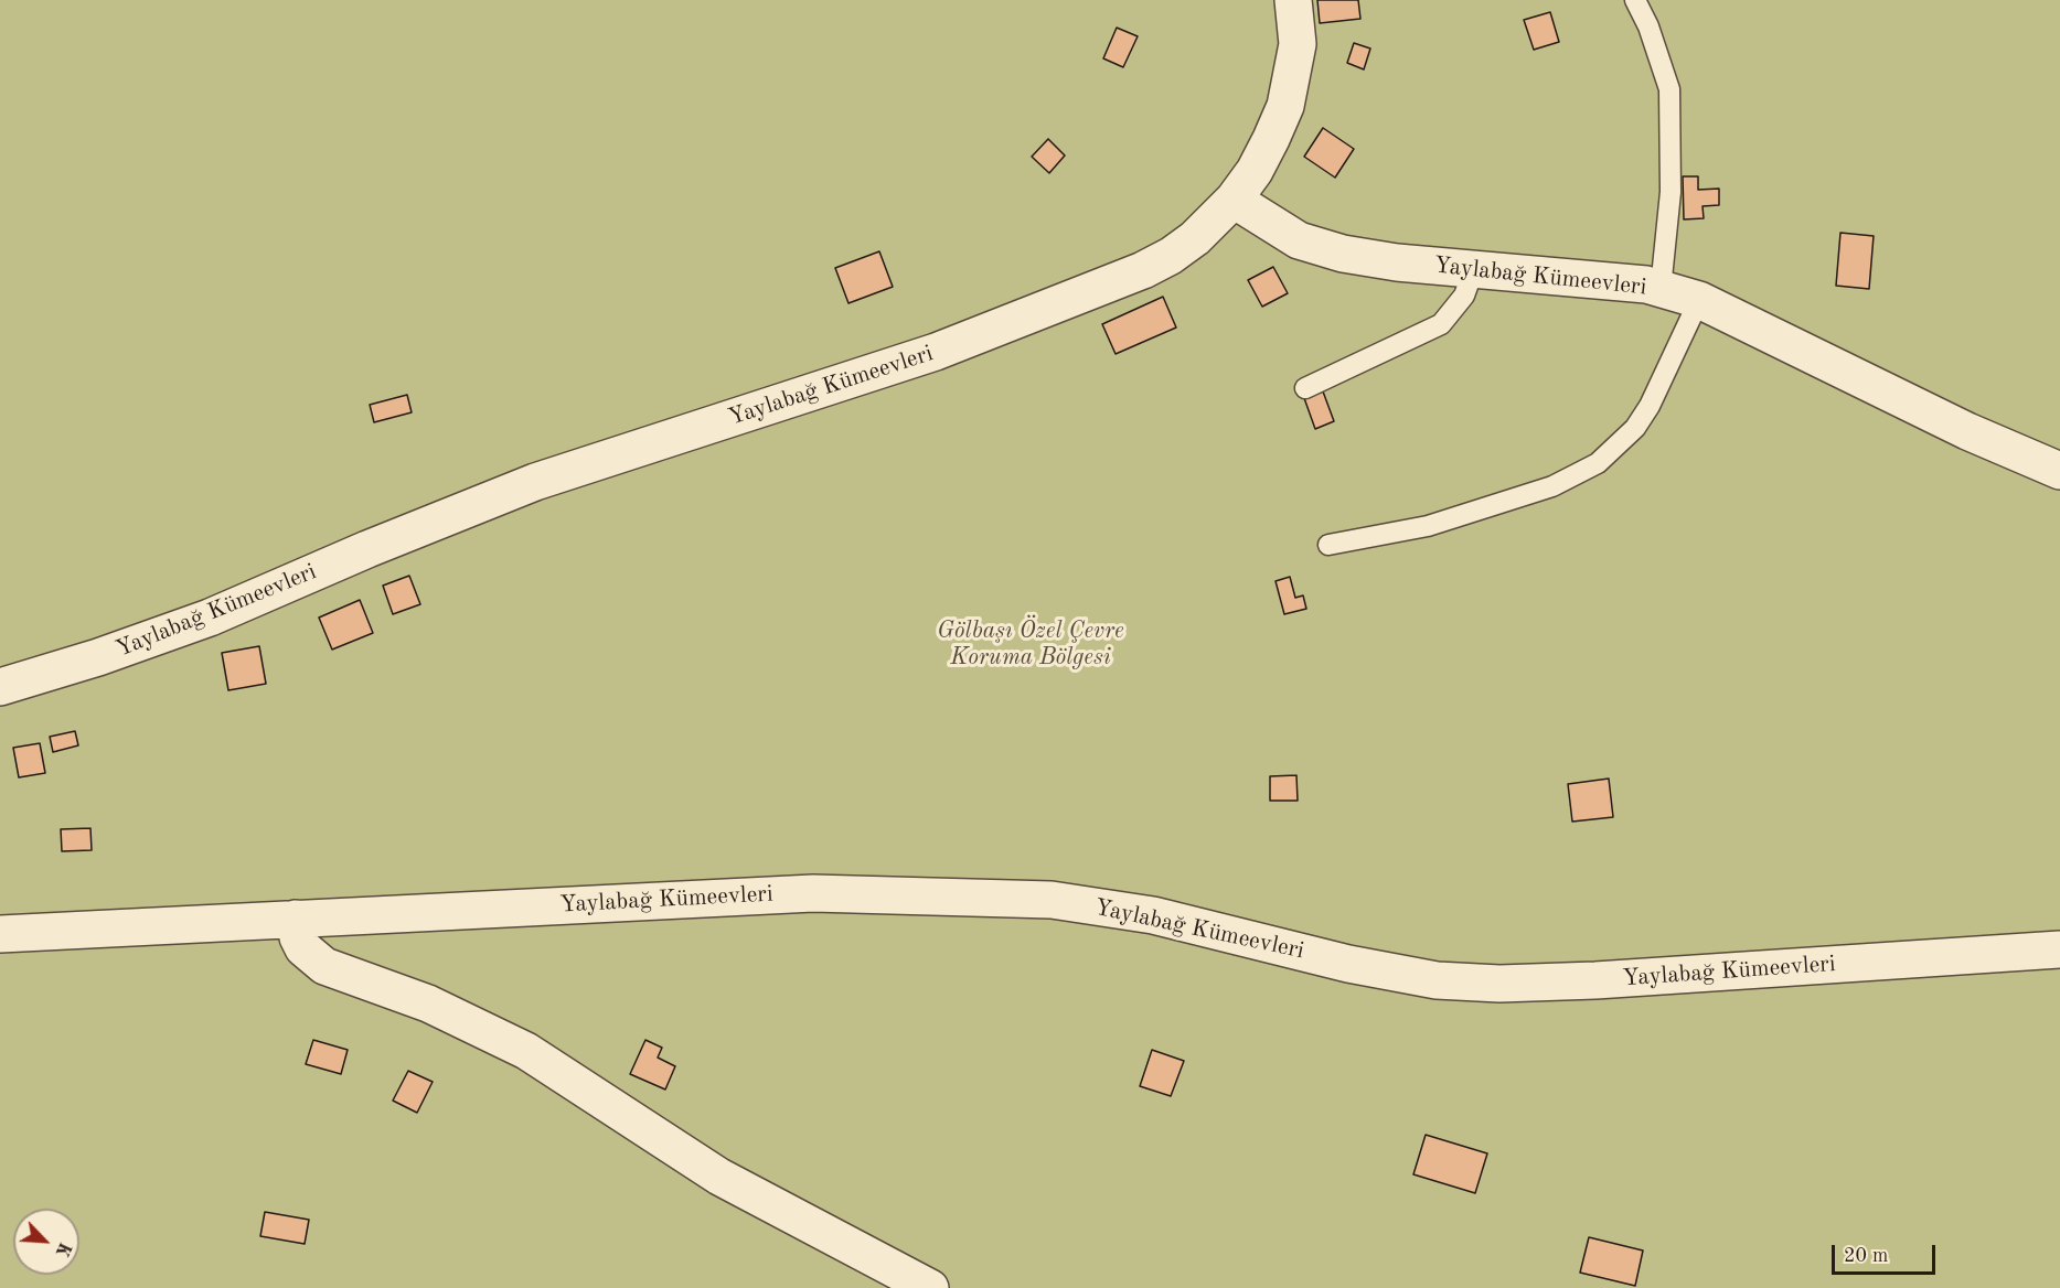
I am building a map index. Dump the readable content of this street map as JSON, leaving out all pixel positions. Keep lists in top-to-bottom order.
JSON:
{
  "streets": {
    "street": ["Yaylabağ Kümeevleri"]
  },
  "parks": ["Gölbaşı Özel Çevre Koruma Bölgesi"],
  "scale_bar": "20 m",
  "north": "bottom right"
}
